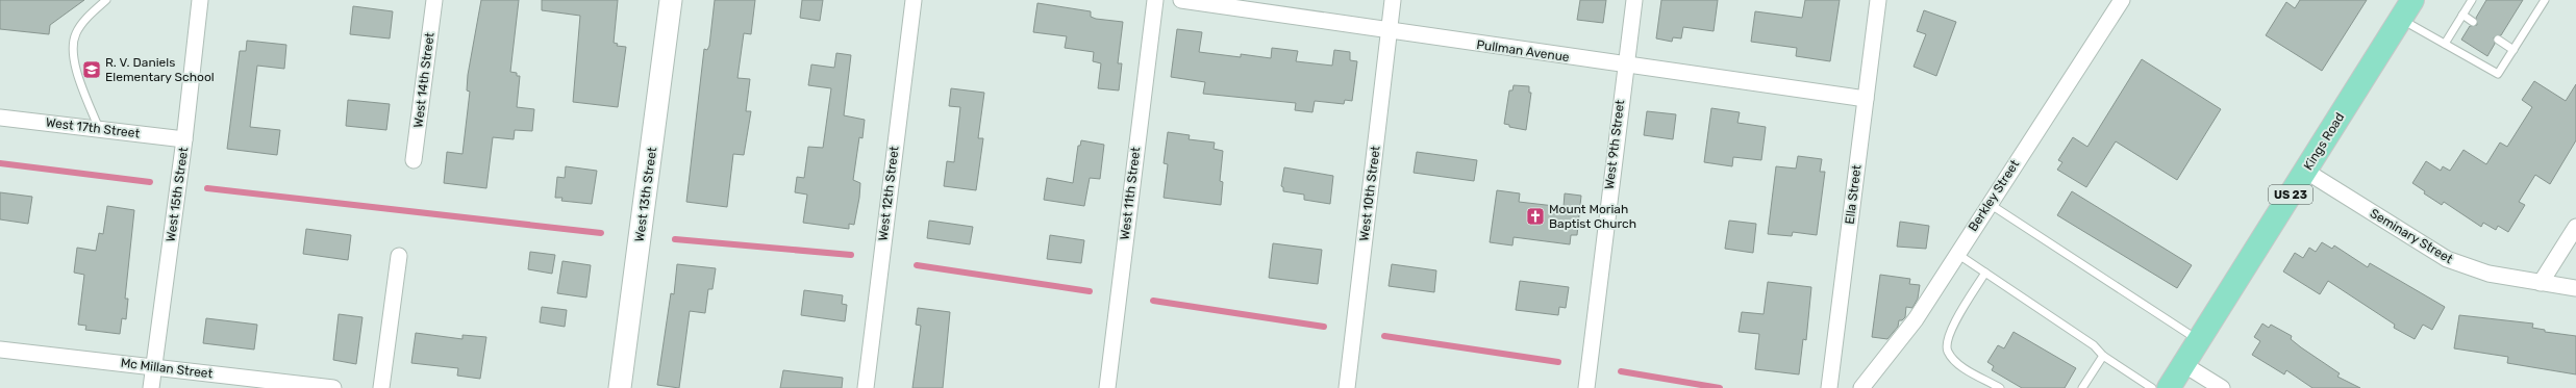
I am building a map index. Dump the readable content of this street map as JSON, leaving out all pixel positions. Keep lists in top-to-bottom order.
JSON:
{
  "streets": {
    "main road": ["Kings Road", "US 23"],
    "street": [
      "Pullman Avenue",
      "West 14th Street",
      "West 17th Street",
      "West 9th Street",
      "West 12th Street",
      "West 11th Street",
      "West 10th Street",
      "West 15th Street",
      "West 13th Street",
      "Ella Street",
      "Berkley Street",
      "Seminary Street",
      "Mc Millan Street"
    ]
  },
  "crossings": [
    ["Pullman Avenue", "West 9th Street"],
    ["Pullman Avenue", "West 10th Street"],
    ["Pullman Avenue", "Ella Street"],
    ["West 17th Street", "West 15th Street"],
    ["Kings Road", "Seminary Street"],
    ["West 15th Street", "Mc Millan Street"]
  ],
  "places": {
    "school or university": ["R. V. Daniels Elementary School"],
    "church": ["Mount Moriah Baptist Church"]
  }
}
